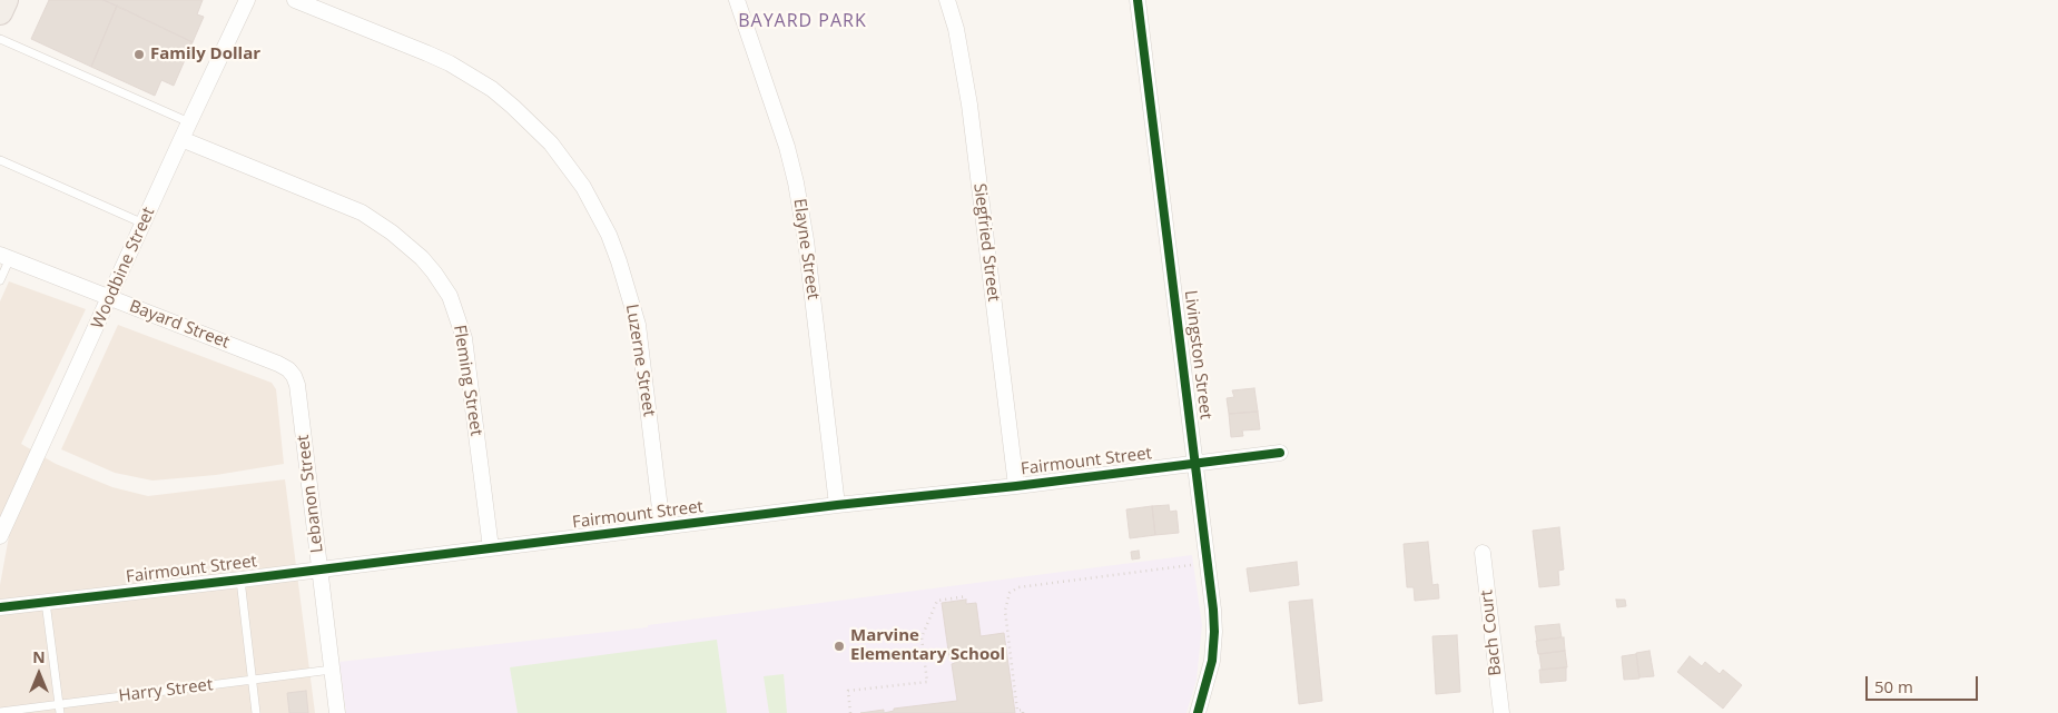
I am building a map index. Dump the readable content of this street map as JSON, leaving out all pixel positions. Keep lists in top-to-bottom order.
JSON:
{
  "streets": {
    "street": [
      "Siegfried Street",
      "Elayne Street",
      "Woodbine Street",
      "Bayard Street",
      "Livingston Street",
      "Luzerne Street",
      "Fleming Street",
      "Fairmount Street",
      "Lebanon Street",
      "Bach Court"
    ],
    "lane": ["Harry Street"]
  },
  "crossings": [
    ["Siegfried Street", "Fairmount Street"],
    ["Elayne Street", "Fairmount Street"],
    ["Woodbine Street", "Bayard Street"],
    ["Woodbine Street", "Fleming Street"],
    ["Bayard Street", "Lebanon Street"],
    ["Livingston Street", "Fairmount Street"],
    ["Luzerne Street", "Fairmount Street"],
    ["Fleming Street", "Fairmount Street"],
    ["Fairmount Street", "Lebanon Street"],
    ["Lebanon Street", "Harry Street"]
  ],
  "districts": ["BAYARD PARK"],
  "places": ["Family Dollar", "Marvine Elementary School"],
  "scale_bar": "50 m",
  "north": "top"
}
